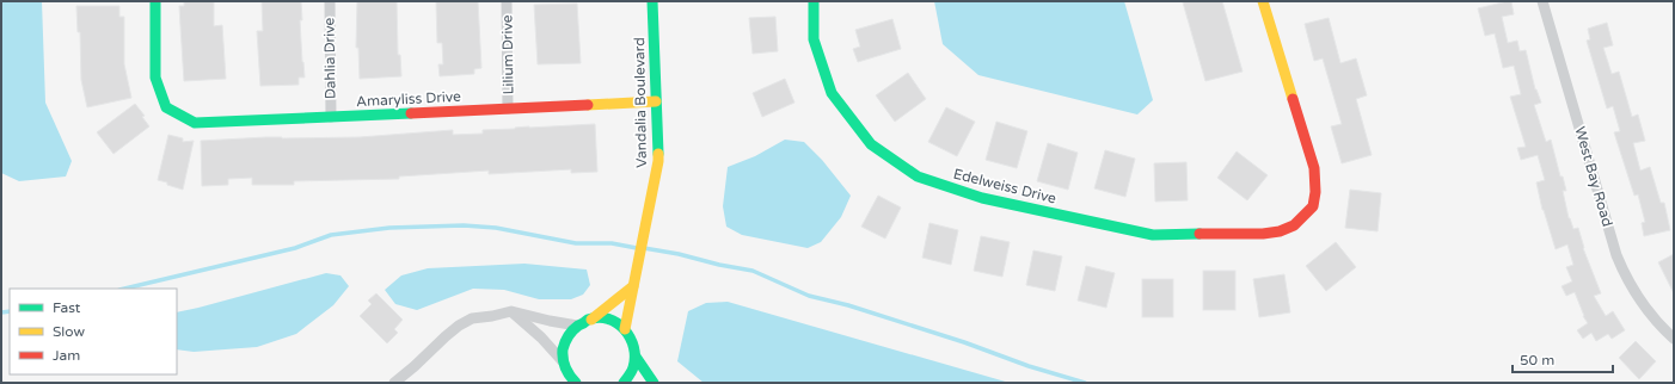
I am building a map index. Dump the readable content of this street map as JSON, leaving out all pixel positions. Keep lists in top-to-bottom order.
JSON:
{
  "streets": {
    "street": [
      "Lilium Drive",
      "Dahlia Drive",
      "Amaryliss Drive",
      "Vandalia Boulevard",
      "West Bay Road",
      "Edelweiss Drive"
    ]
  },
  "crossings": [
    ["Lilium Drive", "Amaryliss Drive"],
    ["Dahlia Drive", "Amaryliss Drive"],
    ["Amaryliss Drive", "Vandalia Boulevard"]
  ],
  "legend": ["Fast", "Slow", "Jam"],
  "scale_bar": "50 m"
}
